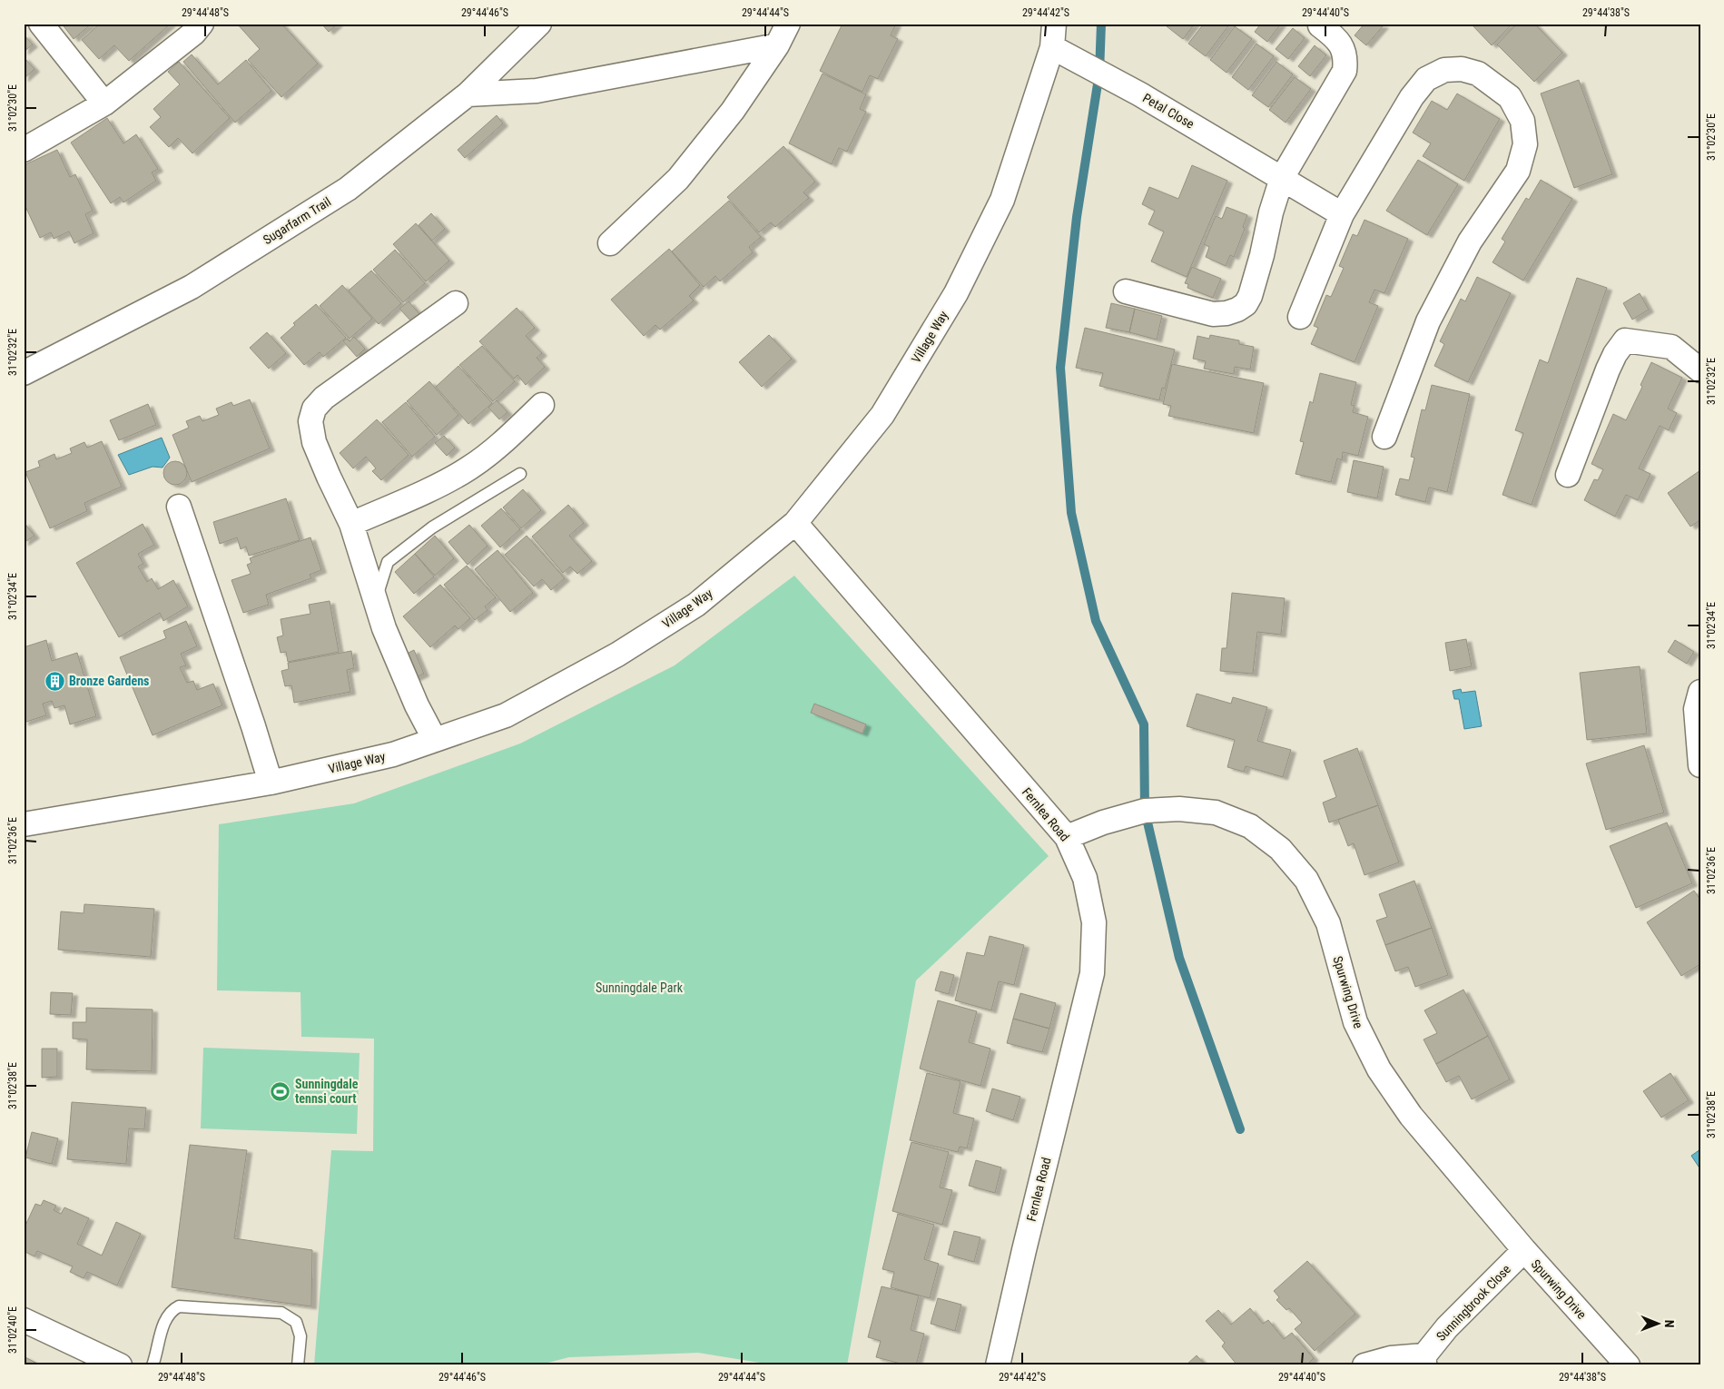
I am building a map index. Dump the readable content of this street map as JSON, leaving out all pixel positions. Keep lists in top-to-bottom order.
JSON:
{
  "streets": {
    "street": [
      "Petal Close",
      "Sugarfarm Trail",
      "Village Way",
      "Fernlea Road",
      "Spurwing Drive",
      "Sunningbrook Close"
    ]
  },
  "crossings": [
    ["Petal Close", "Village Way"],
    ["Village Way", "Fernlea Road"],
    ["Fernlea Road", "Spurwing Drive"],
    ["Spurwing Drive", "Sunningbrook Close"]
  ],
  "parks": ["Sunningdale Park"],
  "places": {
    "building": ["Bronze Gardens"],
    "sports": ["Sunningdale tennsi court"]
  },
  "north": "right",
  "coordinates": [
    "29°44'48\"S",
    "29°44'46\"S",
    "29°44'44\"S",
    "29°44'42\"S",
    "29°44'40\"S",
    "29°44'38\"S",
    "31°02'30\"E",
    "31°02'32\"E",
    "31°02'34\"E",
    "31°02'36\"E",
    "31°02'38\"E",
    "31°02'40\"E"
  ]
}
